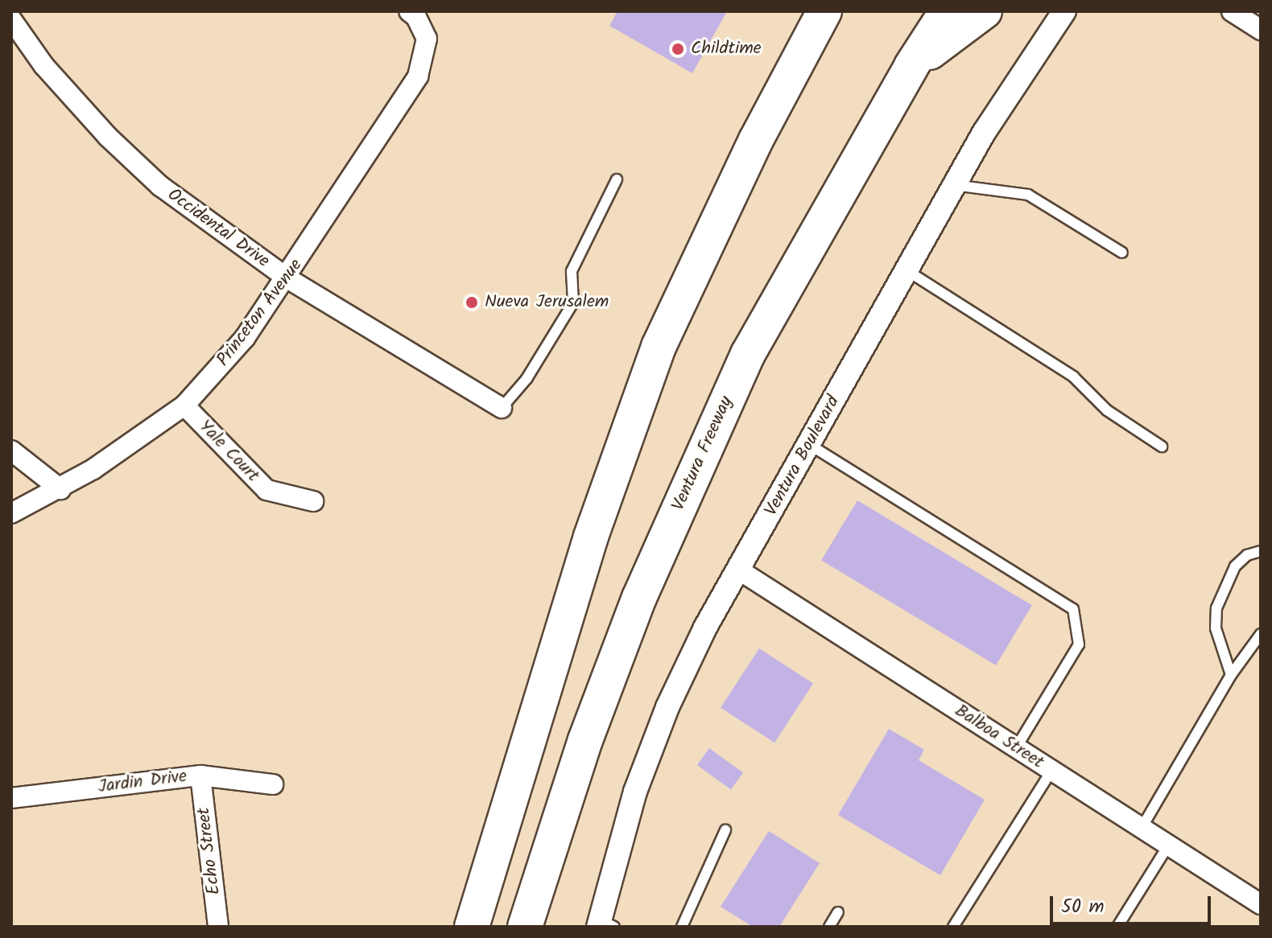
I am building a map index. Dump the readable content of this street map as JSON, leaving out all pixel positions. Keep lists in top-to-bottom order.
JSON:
{
  "streets": {
    "highway": ["Ventura Freeway"],
    "street": [
      "Occidental Drive",
      "Princeton Avenue",
      "Yale Court",
      "Ventura Boulevard",
      "Balboa Street",
      "Jardin Drive",
      "Echo Street"
    ]
  },
  "crossings": [
    ["Occidental Drive", "Princeton Avenue"],
    ["Princeton Avenue", "Yale Court"],
    ["Ventura Boulevard", "Balboa Street"],
    ["Jardin Drive", "Echo Street"]
  ],
  "places": ["Childtime", "Nueva Jerusalem"],
  "scale_bar": "50 m"
}
